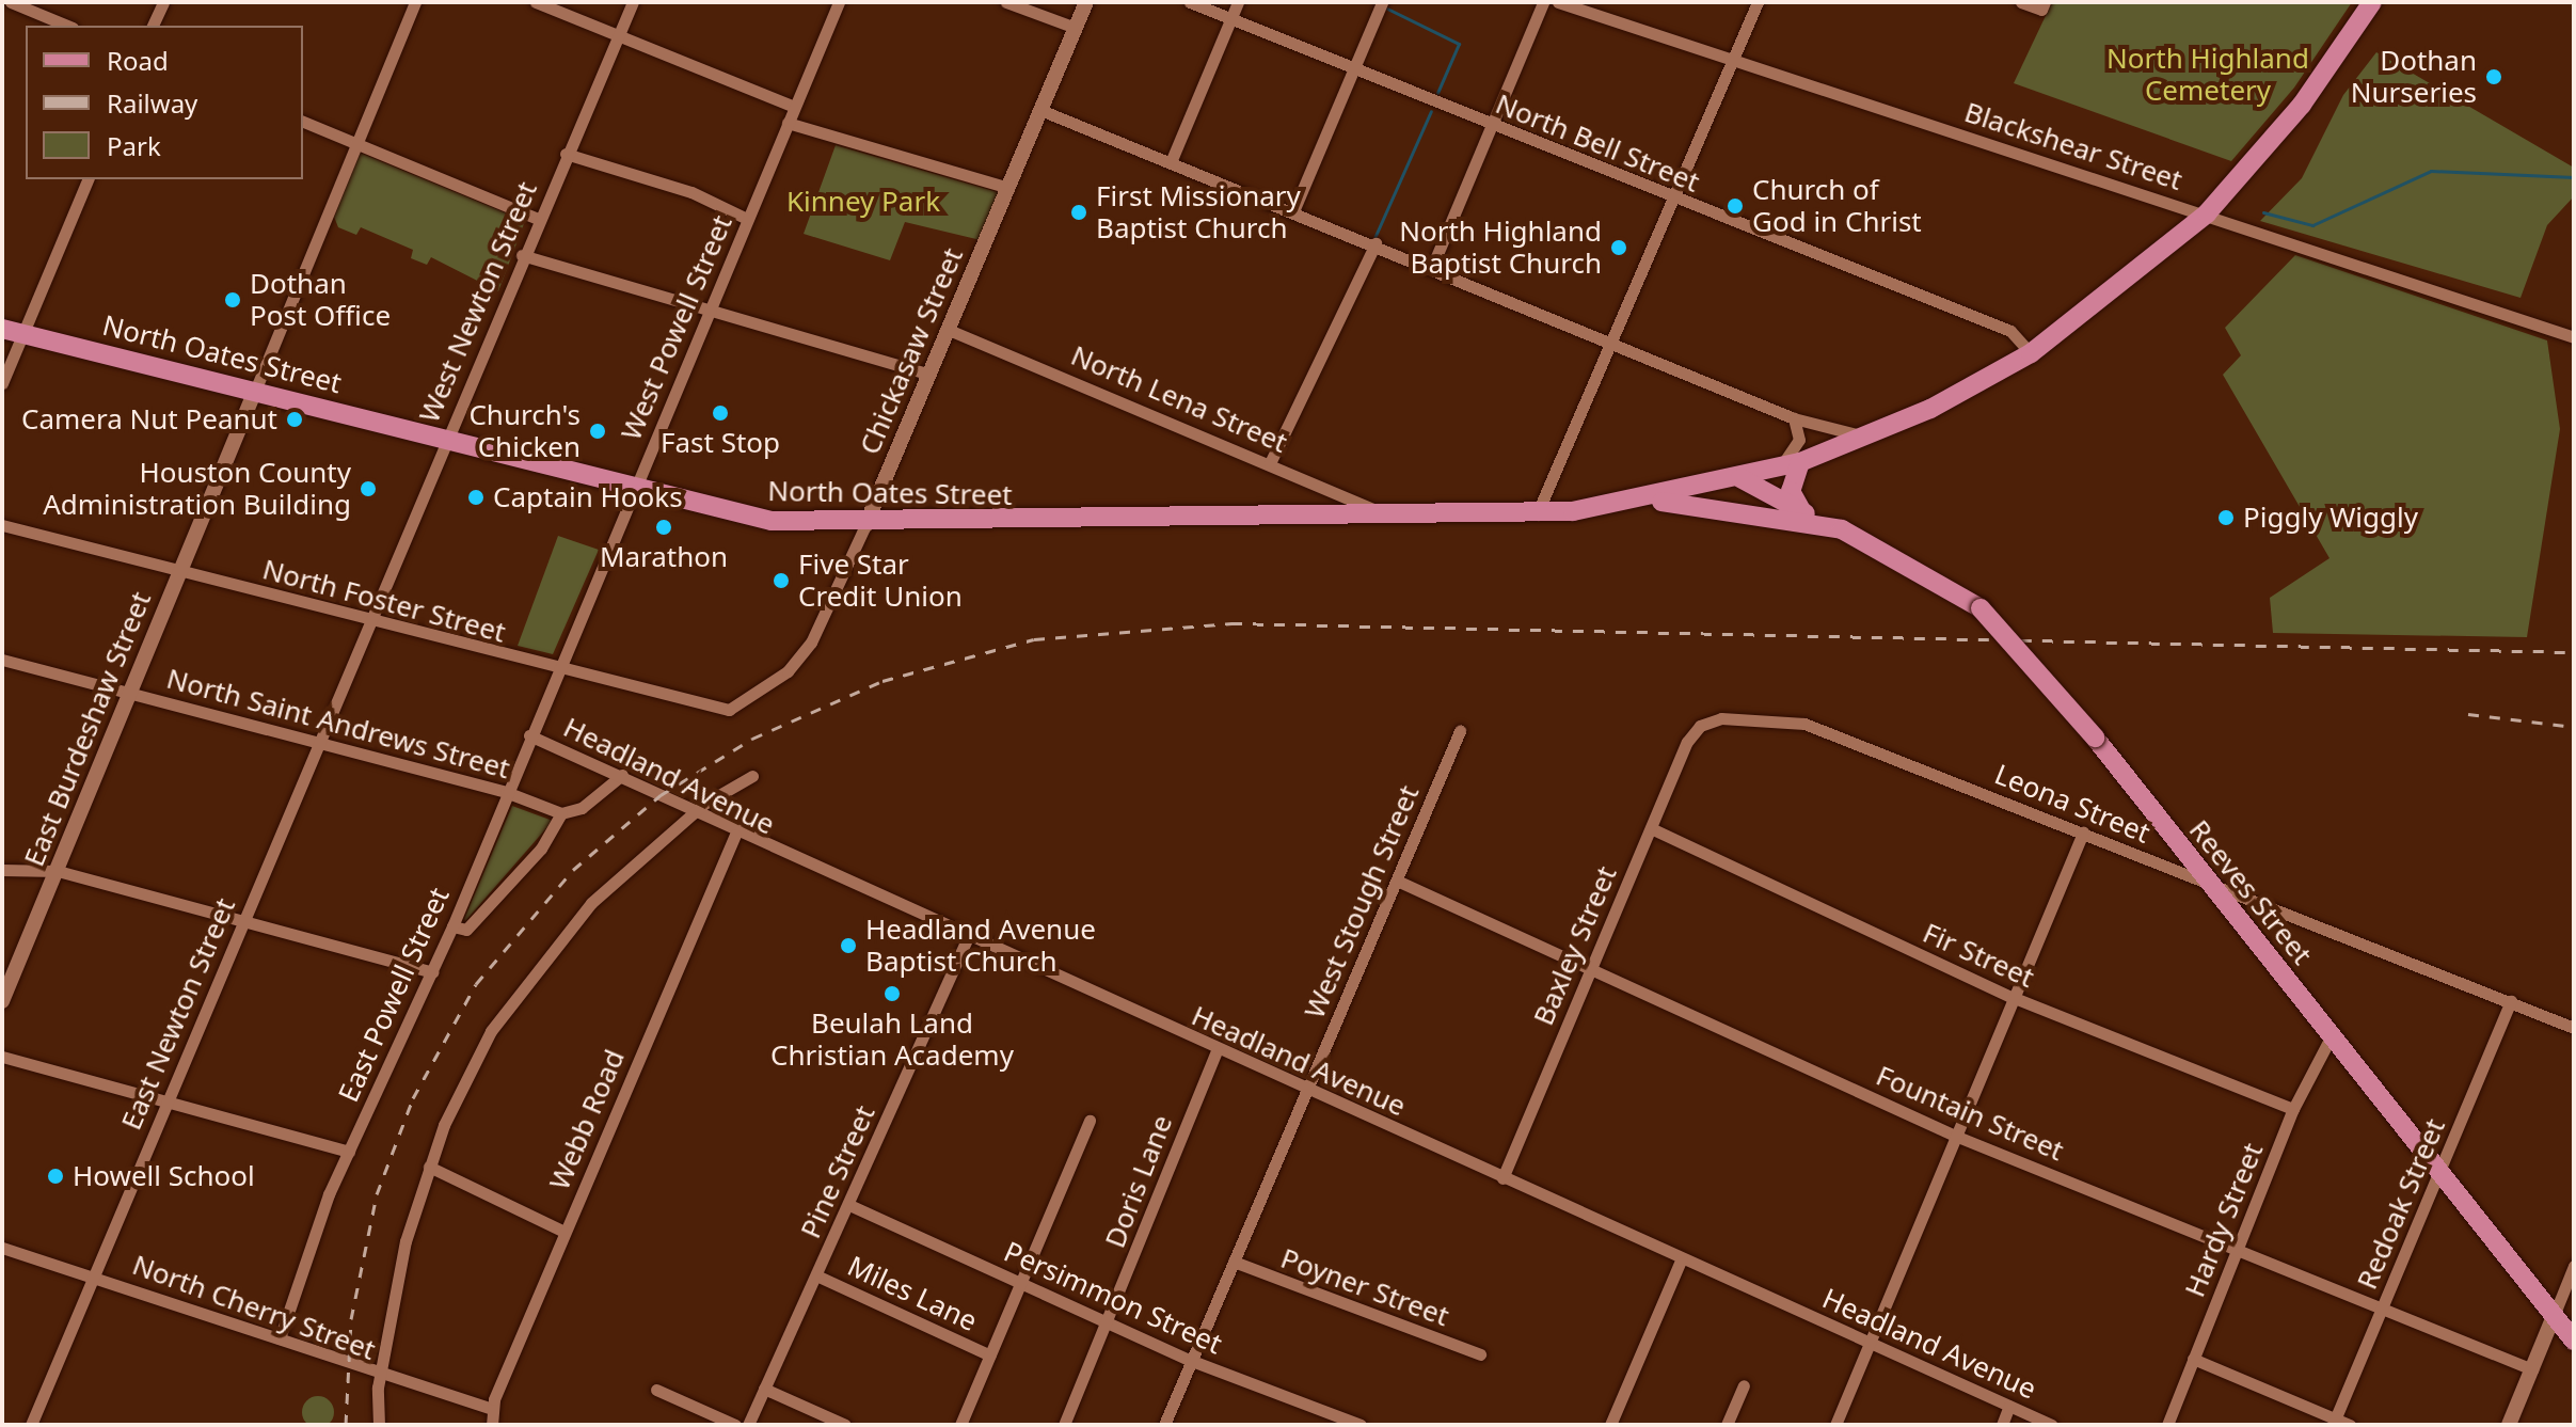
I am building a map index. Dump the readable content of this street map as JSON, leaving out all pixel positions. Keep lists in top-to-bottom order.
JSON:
{
  "streets": {
    "main road": ["North Oates Street", "Reeves Street"],
    "street": [
      "North Bell Street",
      "Blackshear Street",
      "West Newton Street",
      "West Powell Street",
      "Chickasaw Street",
      "North Lena Street",
      "North Foster Street",
      "North Saint Andrews Street",
      "East Burdeshaw Street",
      "Headland Avenue",
      "Leona Street",
      "West Stough Street",
      "Baxley Street",
      "Fir Street",
      "East Powell Street",
      "East Newton Street",
      "Fountain Street",
      "Webb Road",
      "Pine Street",
      "Doris Lane",
      "Redoak Street",
      "Hardy Street",
      "Poyner Street",
      "Miles Lane",
      "Persimmon Street",
      "North Cherry Street"
    ]
  },
  "crossings": [
    ["West Newton Street", "North Oates Street"],
    ["West Newton Street", "North Foster Street"],
    ["West Newton Street", "East Newton Street"],
    ["West Powell Street", "North Oates Street"],
    ["West Powell Street", "North Foster Street"],
    ["West Powell Street", "East Powell Street"],
    ["Chickasaw Street", "North Oates Street"],
    ["Chickasaw Street", "North Lena Street"],
    ["Chickasaw Street", "North Foster Street"],
    ["North Oates Street", "North Lena Street"],
    ["North Oates Street", "East Burdeshaw Street"],
    ["North Oates Street", "Reeves Street"],
    ["North Foster Street", "East Burdeshaw Street"],
    ["North Foster Street", "East Powell Street"],
    ["North Foster Street", "East Newton Street"],
    ["North Saint Andrews Street", "East Burdeshaw Street"],
    ["North Saint Andrews Street", "East Powell Street"],
    ["North Saint Andrews Street", "East Newton Street"],
    ["Headland Avenue", "West Stough Street"],
    ["Headland Avenue", "Baxley Street"],
    ["Headland Avenue", "East Powell Street"],
    ["Headland Avenue", "Webb Road"],
    ["Headland Avenue", "Pine Street"],
    ["Headland Avenue", "Doris Lane"],
    ["Leona Street", "Reeves Street"],
    ["Leona Street", "Baxley Street"],
    ["Leona Street", "Redoak Street"],
    ["Reeves Street", "Redoak Street"],
    ["Reeves Street", "Hardy Street"],
    ["West Stough Street", "Fountain Street"],
    ["West Stough Street", "Poyner Street"],
    ["West Stough Street", "Persimmon Street"],
    ["Baxley Street", "Fir Street"],
    ["Baxley Street", "Fountain Street"],
    ["Fir Street", "Hardy Street"],
    ["East Powell Street", "North Cherry Street"],
    ["East Newton Street", "North Cherry Street"],
    ["Fountain Street", "Redoak Street"],
    ["Fountain Street", "Hardy Street"],
    ["Webb Road", "North Cherry Street"],
    ["Pine Street", "Miles Lane"],
    ["Pine Street", "Persimmon Street"],
    ["Doris Lane", "Persimmon Street"]
  ],
  "parks": ["North Highland Cemetery", "Kinney Park"],
  "places": [
    "Dothan Nurseries",
    "Church of God in Christ",
    "First Missionary Baptist Church",
    "North Highland Baptist Church",
    "Dothan Post Office",
    "Fast Stop",
    "Camera Nut Peanut",
    "Church's Chicken",
    "Houston County Administration Building",
    "Captain Hooks",
    "Piggly Wiggly",
    "Marathon",
    "Five Star Credit Union",
    "Headland Avenue Baptist Church",
    "Beulah Land Christian Academy",
    "Howell School"
  ],
  "legend": ["Road", "Railway", "Park"]
}
